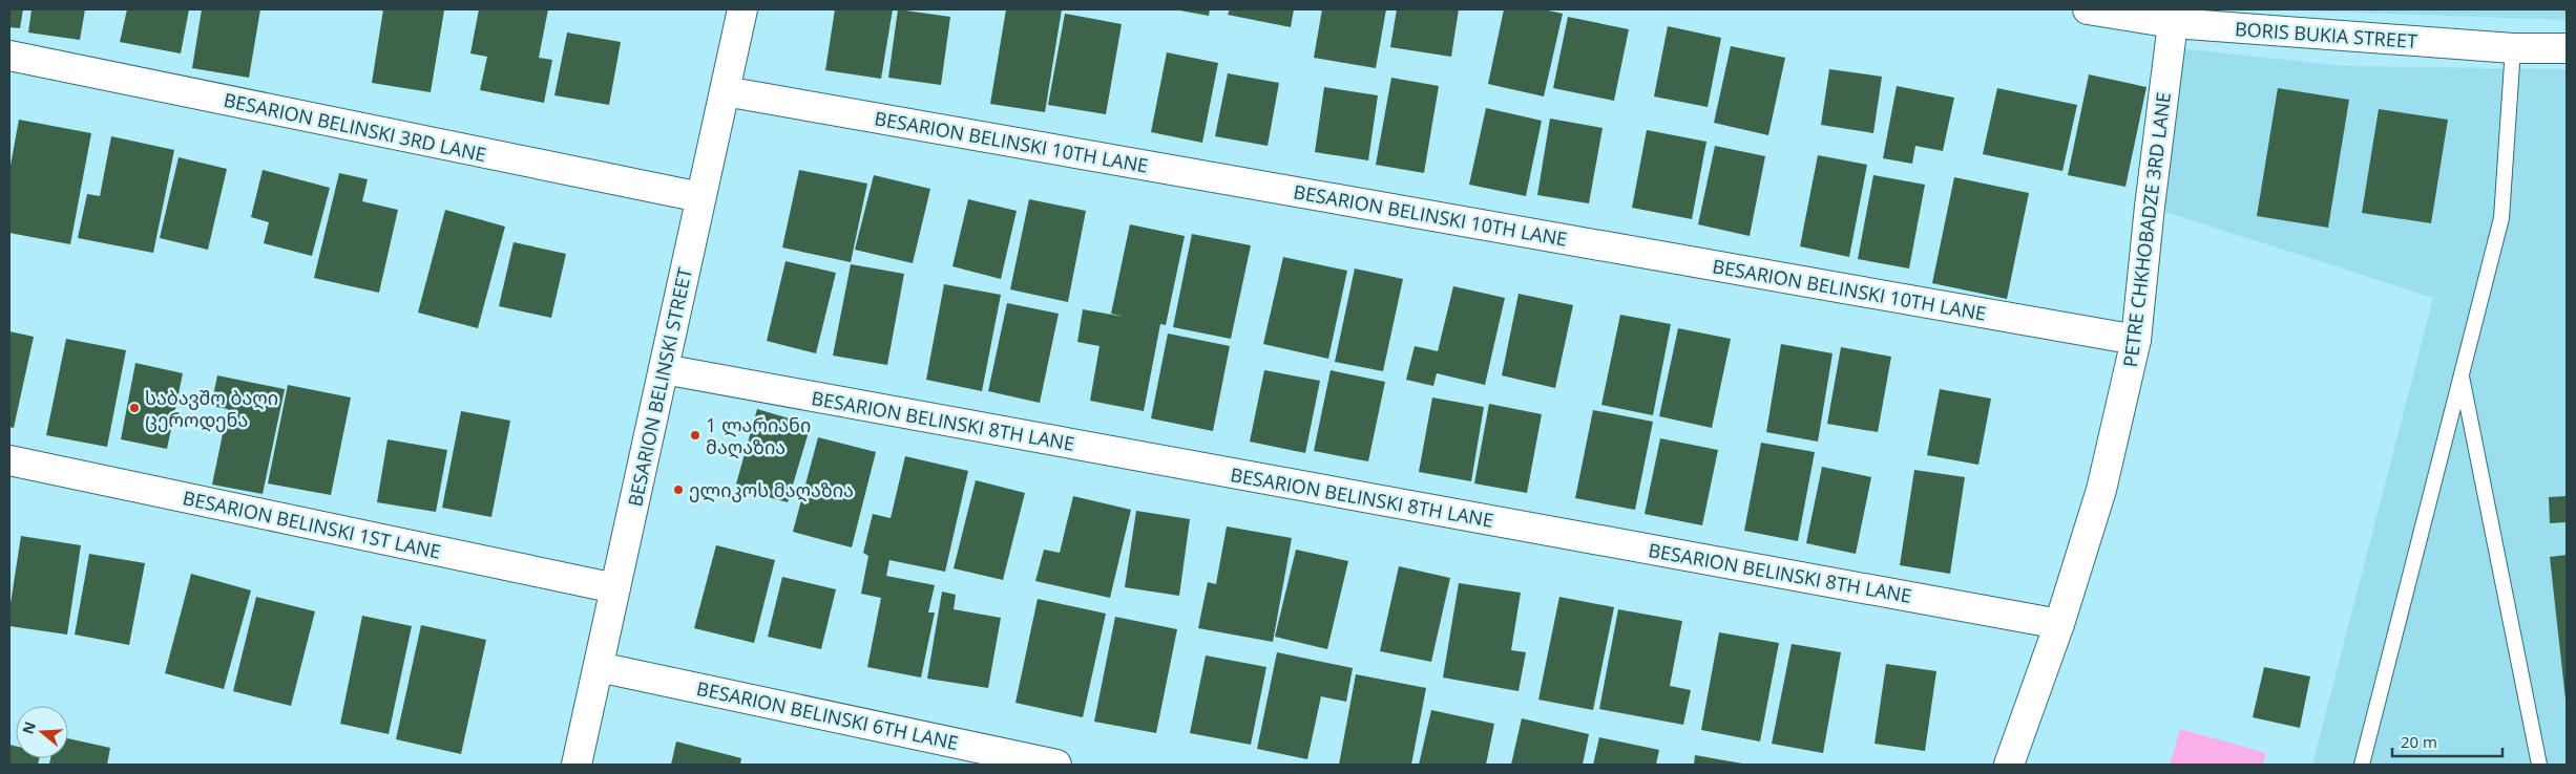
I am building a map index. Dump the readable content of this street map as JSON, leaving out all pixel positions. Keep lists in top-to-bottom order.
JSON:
{
  "streets": {
    "street": [
      "BORIS BUKIA STREET",
      "BESARION BELINSKI 3RD LANE",
      "BESARION BELINSKI 10TH LANE",
      "PETRE CHKHOBADZE 3RD LANE",
      "BESARION BELINSKI STREET",
      "BESARION BELINSKI 8TH LANE",
      "BESARION BELINSKI 1ST LANE",
      "BESARION BELINSKI 6TH LANE"
    ]
  },
  "crossings": [
    ["BORIS BUKIA STREET", "PETRE CHKHOBADZE 3RD LANE"],
    ["BESARION BELINSKI 3RD LANE", "BESARION BELINSKI STREET"],
    ["BESARION BELINSKI 10TH LANE", "PETRE CHKHOBADZE 3RD LANE"],
    ["BESARION BELINSKI 10TH LANE", "BESARION BELINSKI STREET"],
    ["PETRE CHKHOBADZE 3RD LANE", "BESARION BELINSKI 8TH LANE"],
    ["BESARION BELINSKI STREET", "BESARION BELINSKI 8TH LANE"],
    ["BESARION BELINSKI STREET", "BESARION BELINSKI 1ST LANE"],
    ["BESARION BELINSKI STREET", "BESARION BELINSKI 6TH LANE"]
  ],
  "places": ["საბავშო ბაღი ცეროდენა", "1 ლარიანი მაღაზია", "ელიკოს მაღაზია"],
  "scale_bar": "20 m",
  "north": "left"
}
